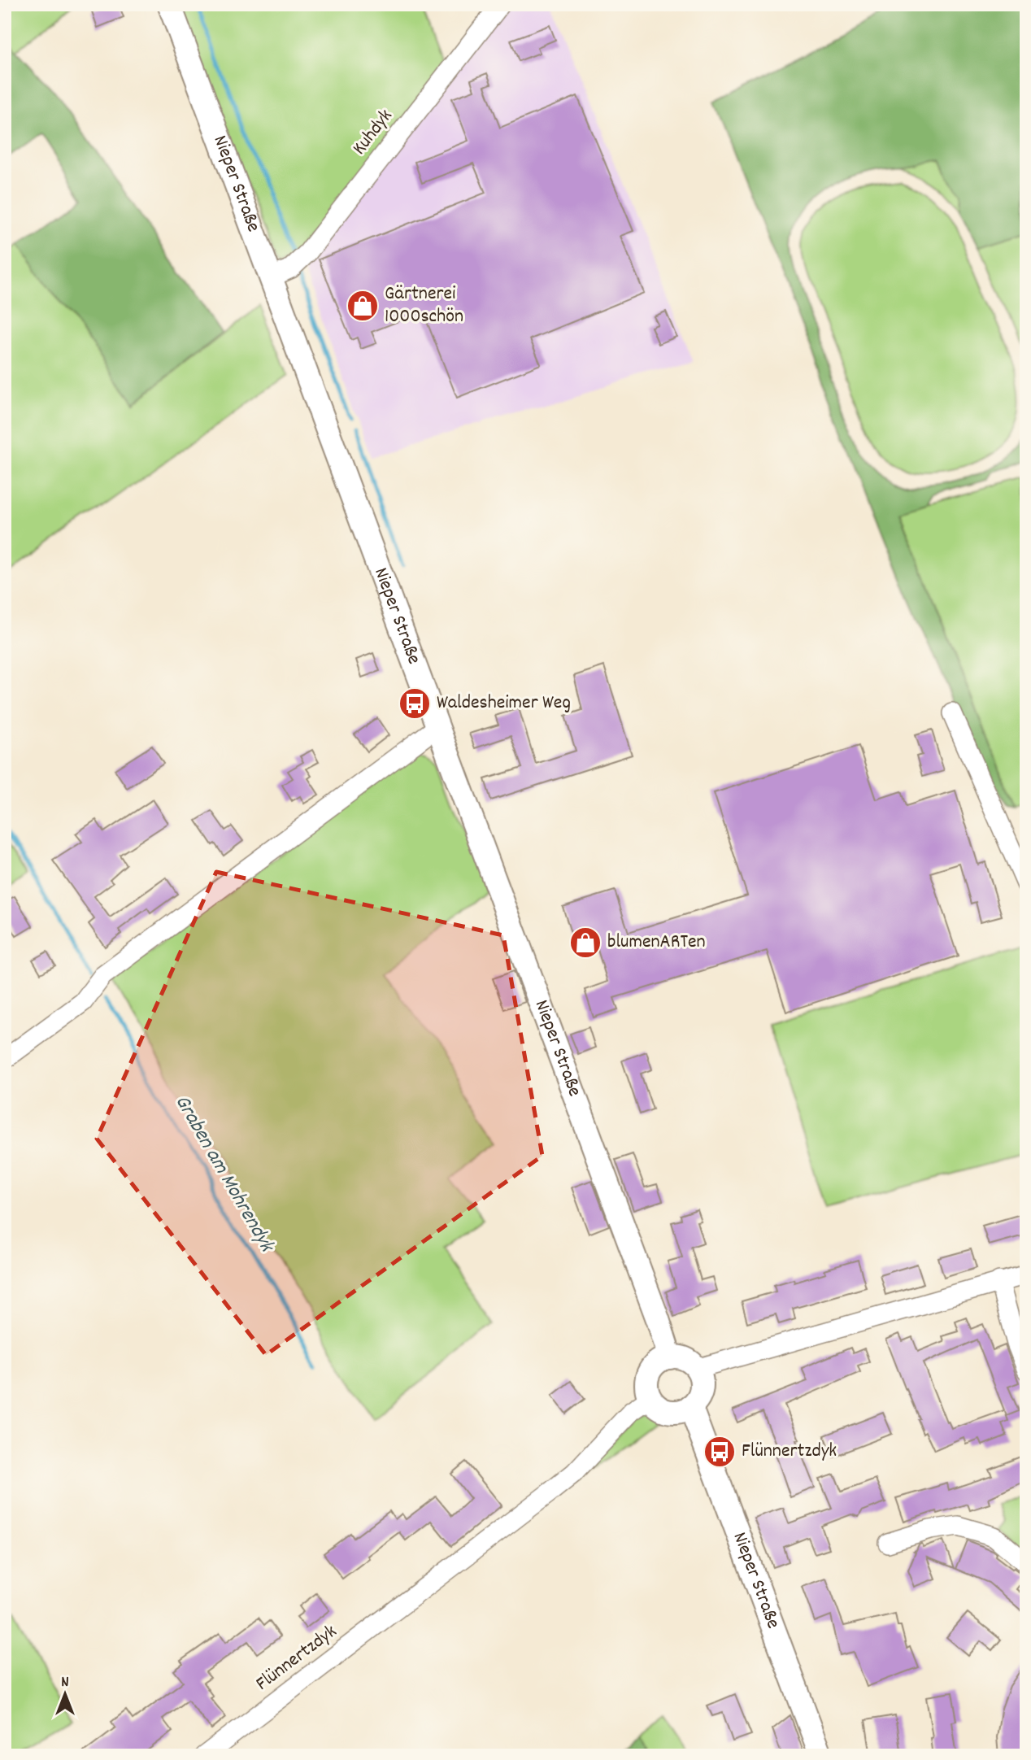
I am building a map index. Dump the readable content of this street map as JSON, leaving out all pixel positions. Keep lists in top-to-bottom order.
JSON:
{
  "streets": {
    "main road": ["Nieper Straße"],
    "street": ["Kuhdyk", "Flünnertzdyk"]
  },
  "crossings": [
    ["Kuhdyk", "Nieper Straße"],
    ["Nieper Straße", "Flünnertzdyk"]
  ],
  "water": ["Graben am Mohrendyk"],
  "places": {
    "shop": ["Gärtnerei 1000schön", "blumenARTen"],
    "bus stop": ["Waldesheimer Weg", "Flünnertzdyk"]
  },
  "north": "top"
}
